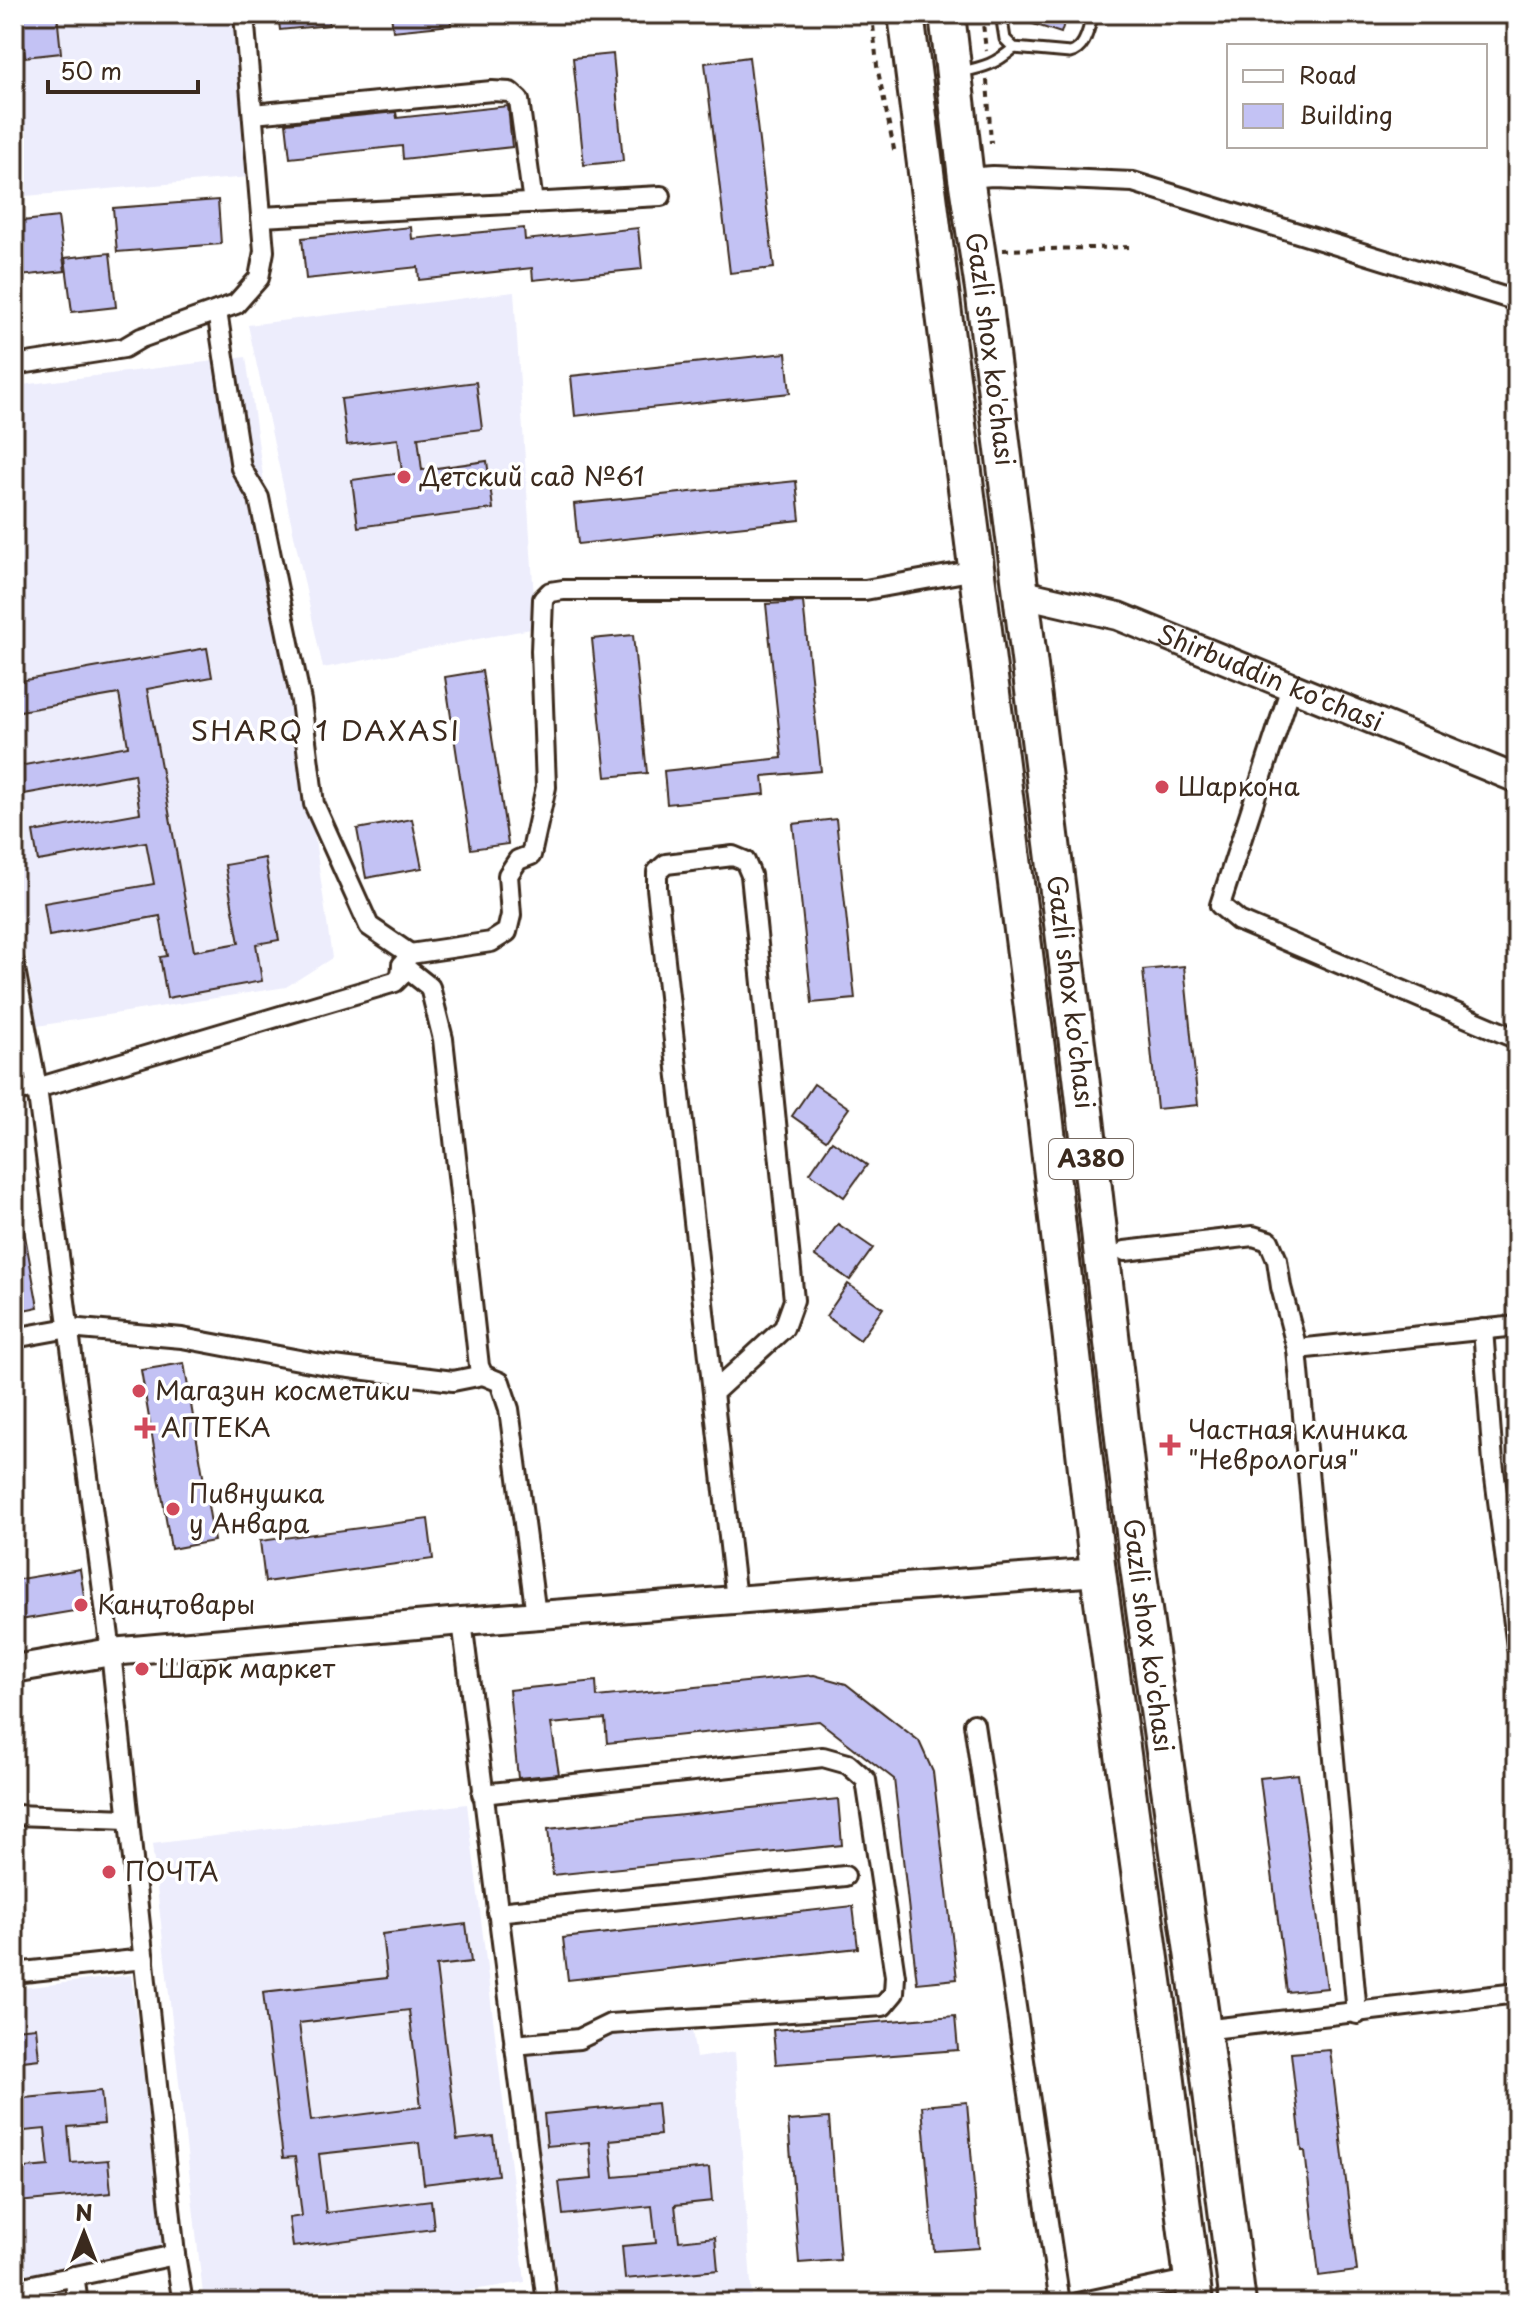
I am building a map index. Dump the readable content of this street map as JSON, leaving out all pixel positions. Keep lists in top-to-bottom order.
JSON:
{
  "streets": {
    "highway": ["Gazli shox ko'chasi", "A380"],
    "street": ["Shirbuddin ko'chasi"]
  },
  "crossings": [
    ["Gazli shox ko'chasi", "Shirbuddin ko'chasi"]
  ],
  "districts": ["SHARQ 1 DAXASI"],
  "places": {
    "other": [
      "Детский сад №61",
      "Шаркона",
      "Магазин косметики",
      "Пивнушка у Анвара",
      "Канцтовары",
      "Шарк маркет",
      "ПОЧТА"
    ],
    "health": ["АПТЕКА", "Частная клиника \"Неврология\""]
  },
  "legend": ["Road", "Building"],
  "scale_bar": "50 m",
  "north": "top"
}
